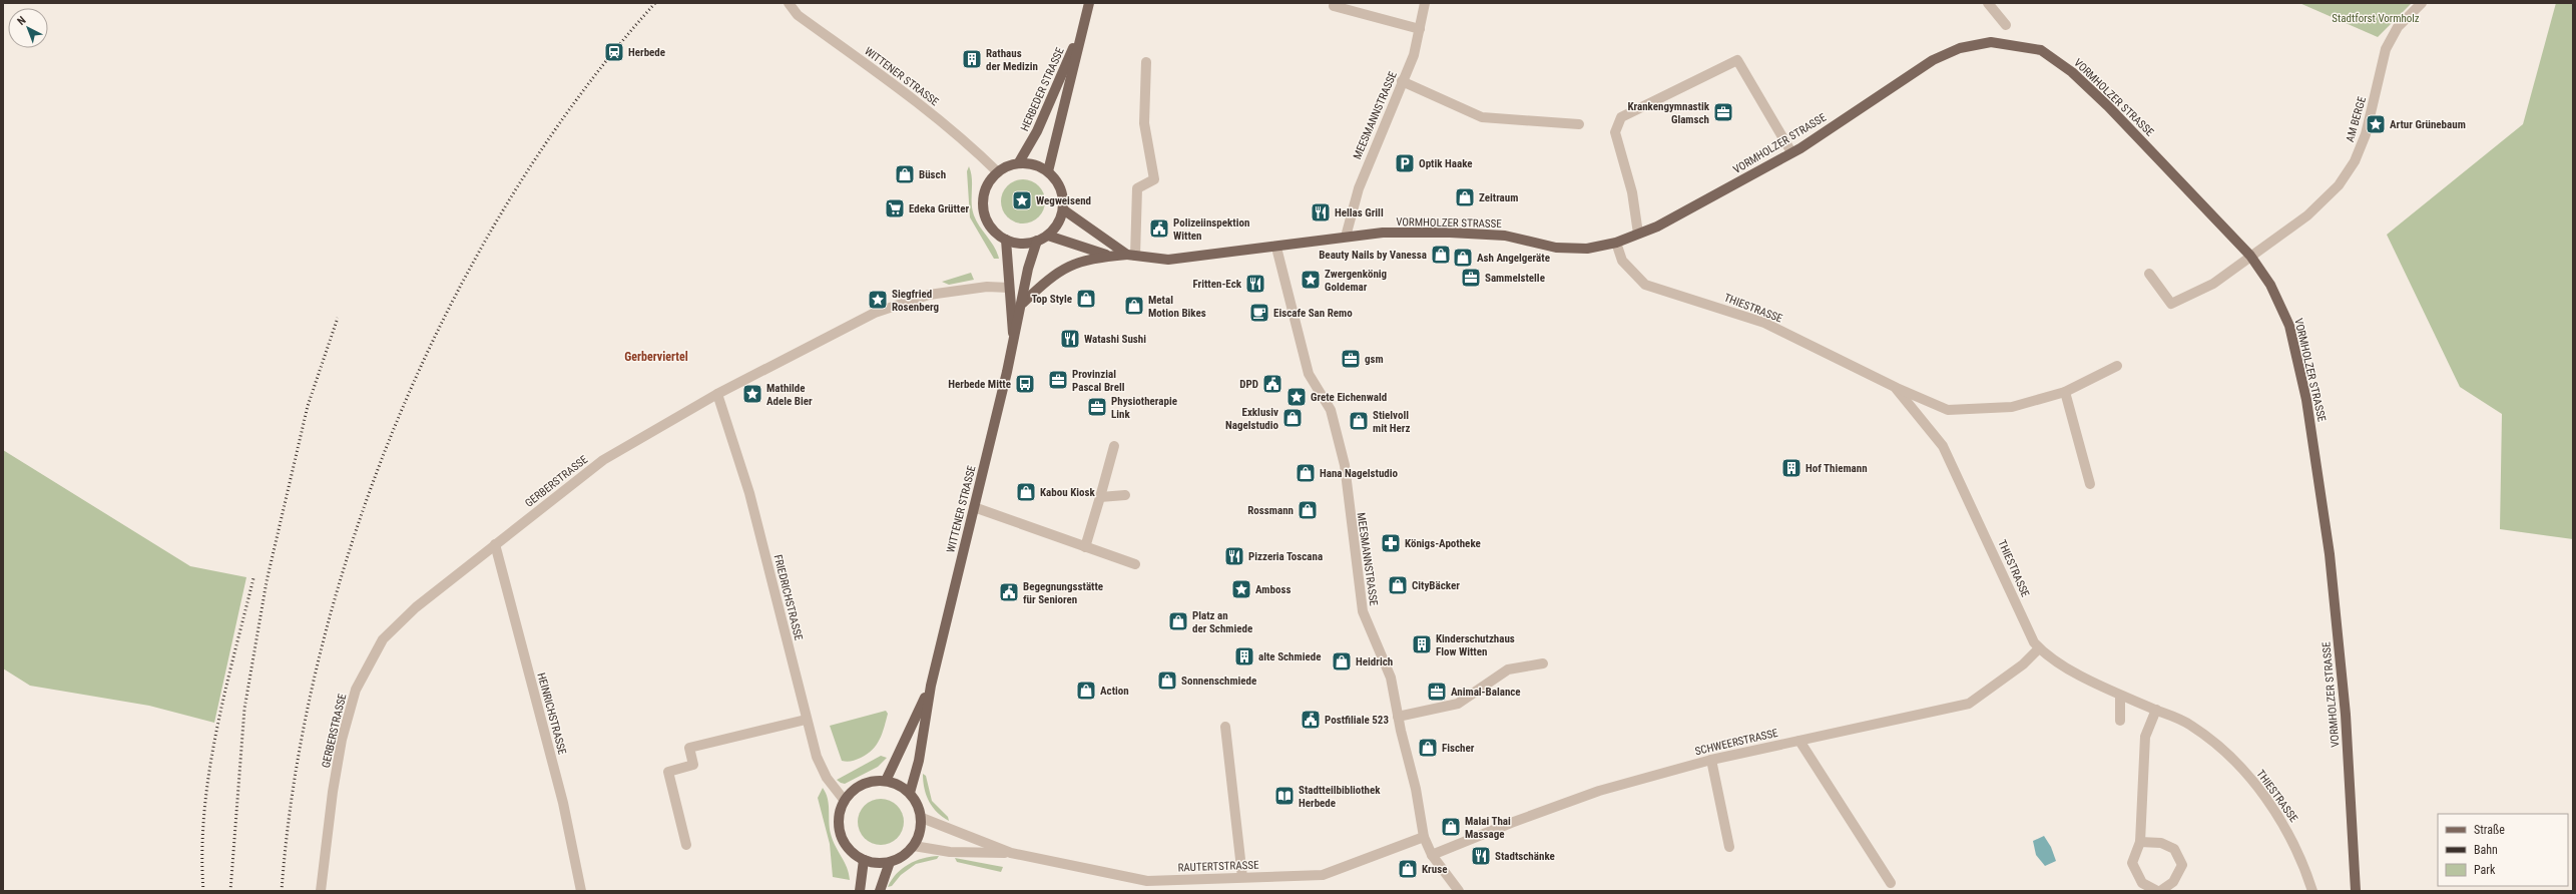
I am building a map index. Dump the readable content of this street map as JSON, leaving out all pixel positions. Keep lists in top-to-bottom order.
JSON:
{
  "streets": {
    "main road": ["WITTENER STRASSE", "HERBEDER STRASSE", "VORMHOLZER STRASSE"],
    "street": [
      "MEESMANNSTRASSE",
      "AM BERGE",
      "THIESTRASSE",
      "GERBERSTRASSE",
      "FRIEDRICHSTRASSE",
      "HEINRICHSTRASSE",
      "SCHWEERSTRASSE",
      "RAUTERTSTRASSE"
    ]
  },
  "crossings": [
    ["WITTENER STRASSE", "HERBEDER STRASSE"],
    ["WITTENER STRASSE", "GERBERSTRASSE"],
    ["WITTENER STRASSE", "FRIEDRICHSTRASSE"],
    ["WITTENER STRASSE", "RAUTERTSTRASSE"],
    ["VORMHOLZER STRASSE", "MEESMANNSTRASSE"],
    ["VORMHOLZER STRASSE", "AM BERGE"],
    ["VORMHOLZER STRASSE", "THIESTRASSE"],
    ["MEESMANNSTRASSE", "SCHWEERSTRASSE"],
    ["MEESMANNSTRASSE", "RAUTERTSTRASSE"],
    ["THIESTRASSE", "SCHWEERSTRASSE"],
    ["GERBERSTRASSE", "FRIEDRICHSTRASSE"],
    ["GERBERSTRASSE", "HEINRICHSTRASSE"],
    ["FRIEDRICHSTRASSE", "RAUTERTSTRASSE"]
  ],
  "districts": ["Gerberviertel"],
  "parks": ["Stadtforst Vormholz"],
  "places": {
    "station": ["Herbede"],
    "building": [
      "Rathaus der Medizin",
      "Hof Thiemann",
      "Kinderschutzhaus Flow Witten",
      "alte Schmiede"
    ],
    "office": [
      "Krankengymnastik Glamsch",
      "Sammelstelle",
      "gsm",
      "Provinzial Pascal Brell",
      "Physiotherapie Link",
      "Animal-Balance"
    ],
    "place": [
      "Artur Grünebaum",
      "Wegweisend",
      "Zwergenkönig Goldemar",
      "Siegfried Rosenberg",
      "Mathilde Adele Bier",
      "Grete Eichenwald",
      "Amboss"
    ],
    "parking": ["Optik Haake"],
    "shop": [
      "Büsch",
      "Zeitraum",
      "Beauty Nails by Vanessa",
      "Ash Angelgeräte",
      "Top Style",
      "Metal Motion Bikes",
      "Exklusiv Nagelstudio",
      "Stielvoll mit Herz",
      "Hana Nagelstudio",
      "Kabou Kiosk",
      "Rossmann",
      "CityBäcker",
      "Platz an der Schmiede",
      "Heidrich",
      "Sonnenschmiede",
      "Action",
      "Fischer",
      "Malai Thai Massage",
      "Kruse"
    ],
    "supermarket": ["Edeka Grütter"],
    "restaurant": [
      "Hellas Grill",
      "Fritten-Eck",
      "Watashi Sushi",
      "Pizzeria Toscana",
      "Stadtschänke"
    ],
    "public building": [
      "Polizeiinspektion Witten",
      "DPD",
      "Begegnungsstätte für Senioren",
      "Postfiliale 523"
    ],
    "cafe": ["Eiscafe San Remo"],
    "bus stop": ["Herbede Mitte"],
    "pharmacy": ["Königs-Apotheke"],
    "library": ["Stadtteilbibliothek Herbede"]
  },
  "legend": ["Straße", "Bahn", "Park"],
  "north": "top left"
}
